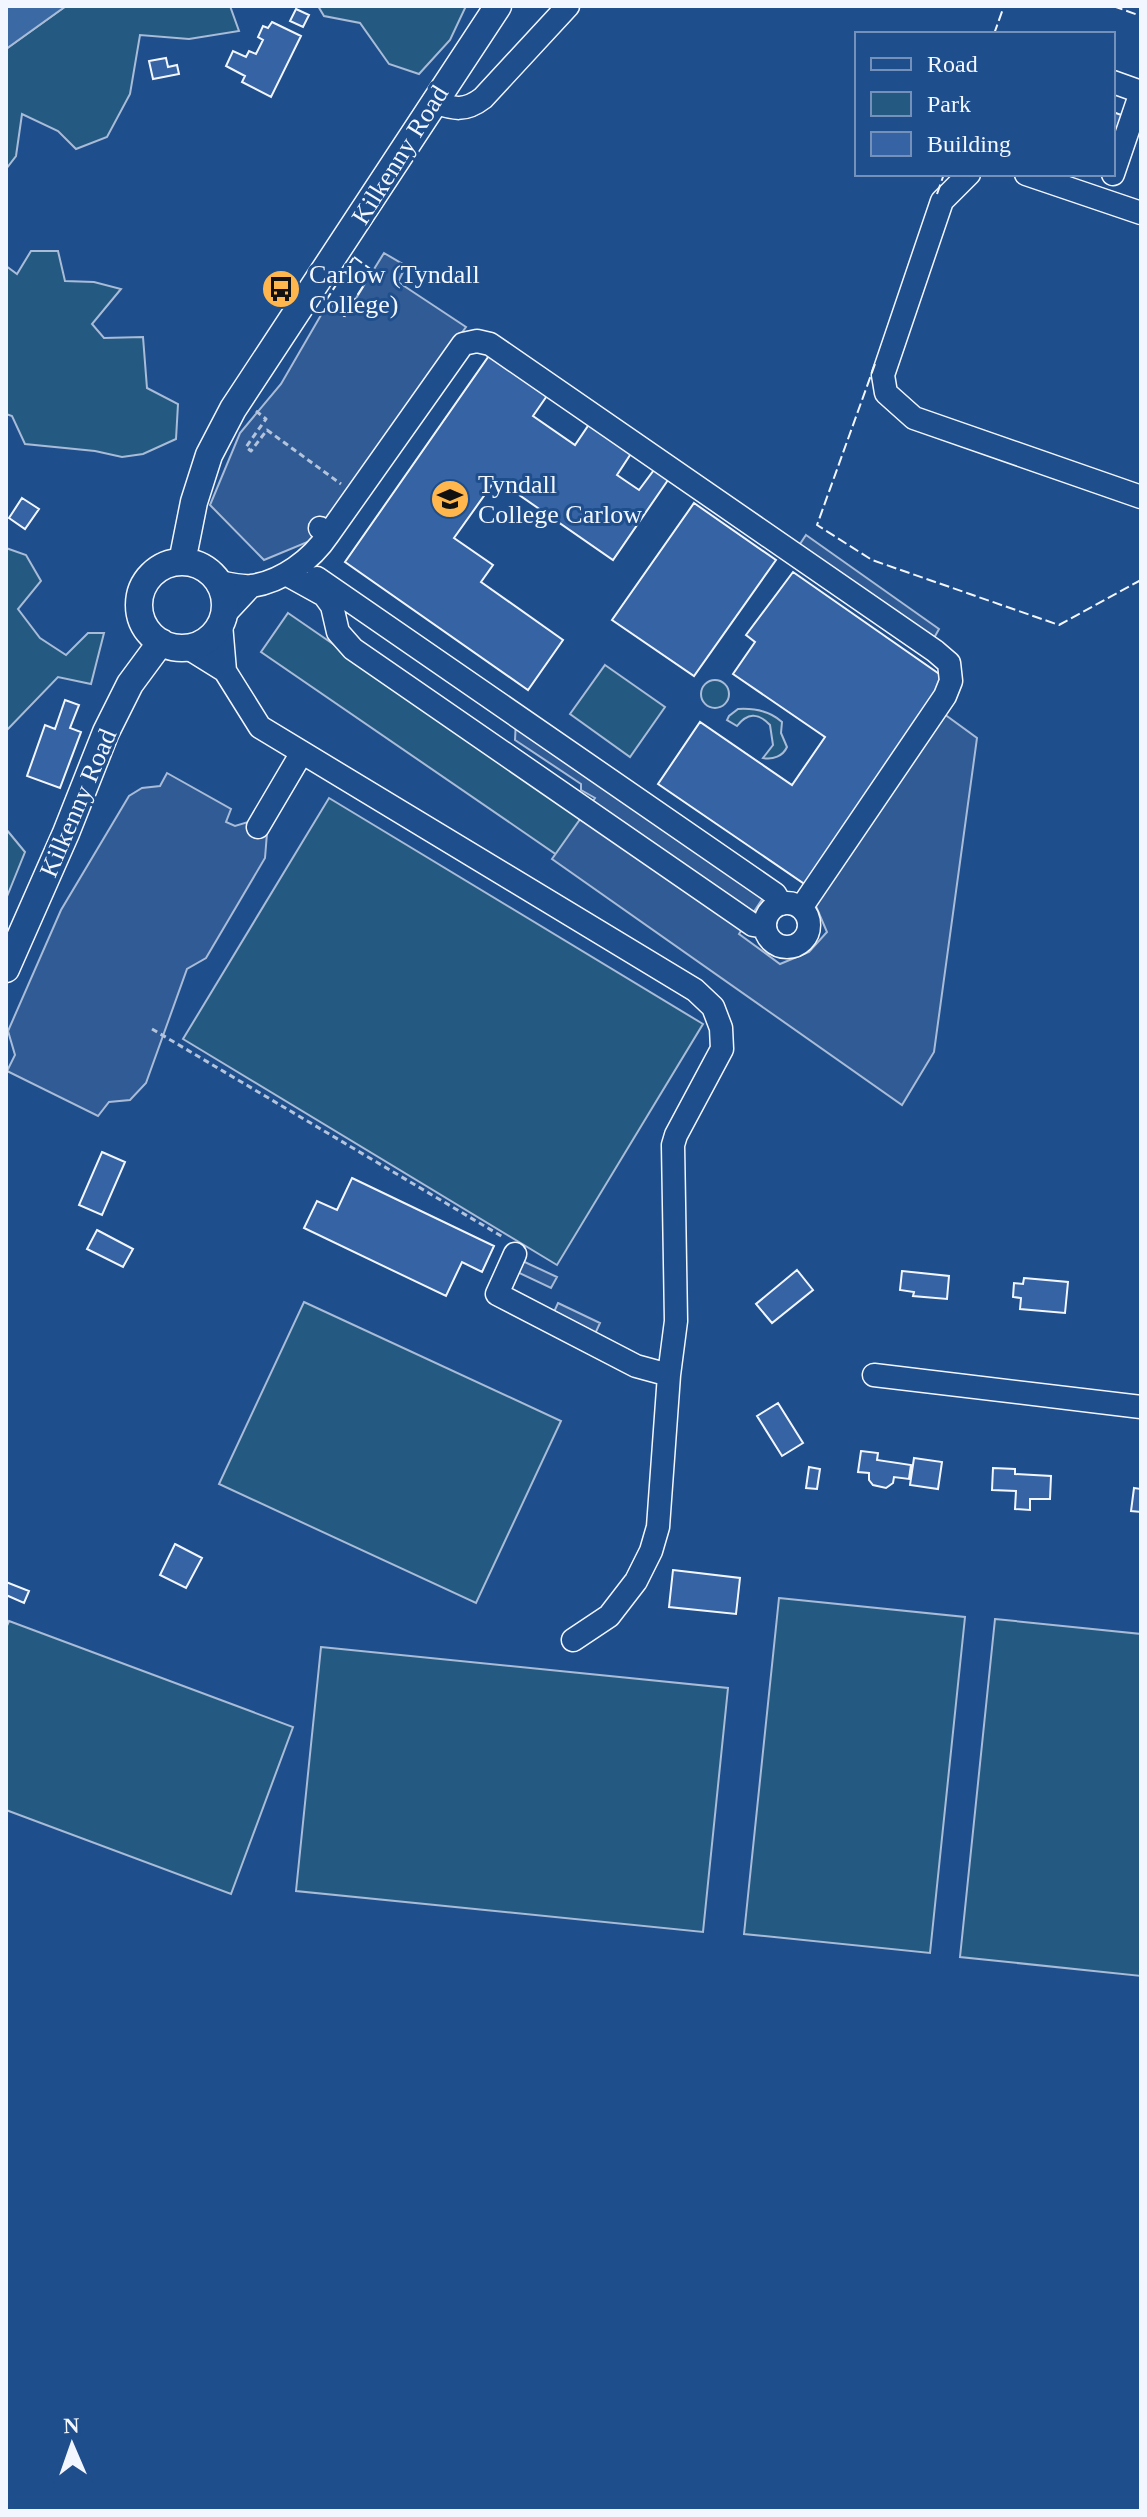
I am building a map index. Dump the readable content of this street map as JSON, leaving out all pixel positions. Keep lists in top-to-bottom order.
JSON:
{
  "streets": {
    "main road": ["Kilkenny Road"]
  },
  "places": {
    "bus stop": ["Carlow (Tyndall College)"],
    "school or university": ["Tyndall College Carlow"]
  },
  "legend": ["Road", "Park", "Building"],
  "north": "top"
}
